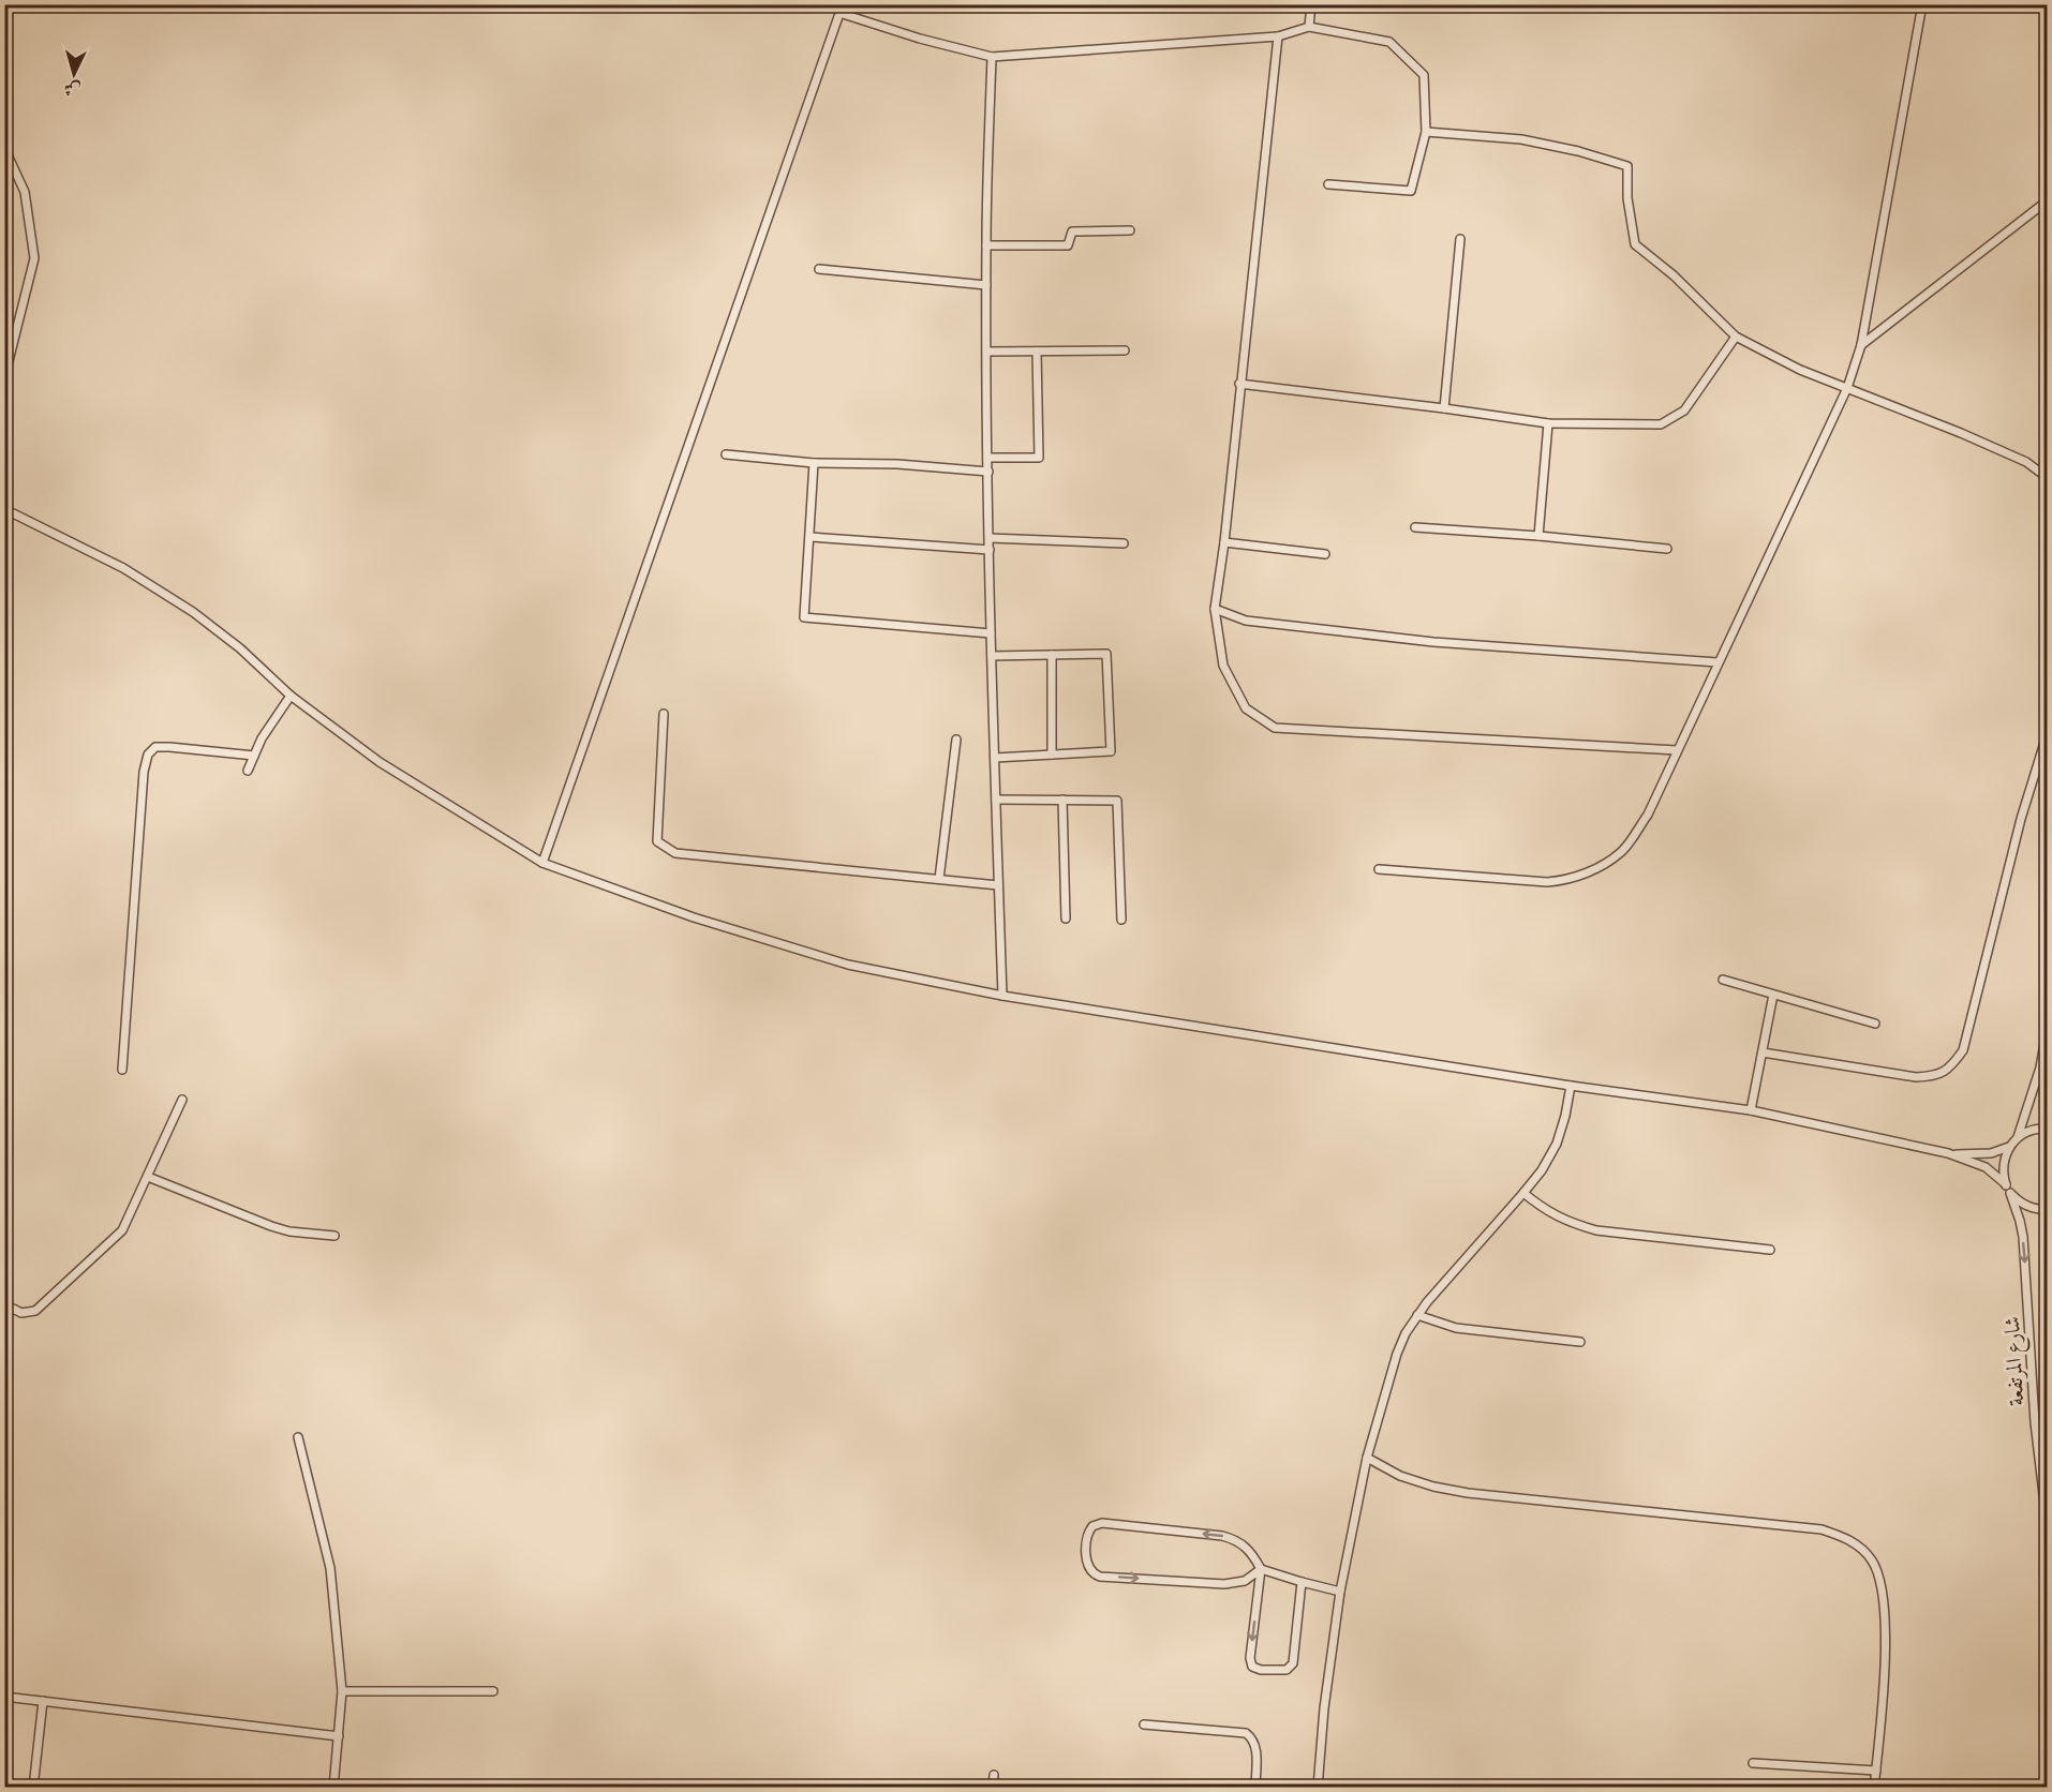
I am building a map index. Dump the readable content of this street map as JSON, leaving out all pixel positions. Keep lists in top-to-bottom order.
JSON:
{
  "streets": {
    "lane": ["شارع المرتفعة"]
  },
  "one_way": ["شارع المرتفعة"],
  "north": "bottom"
}
